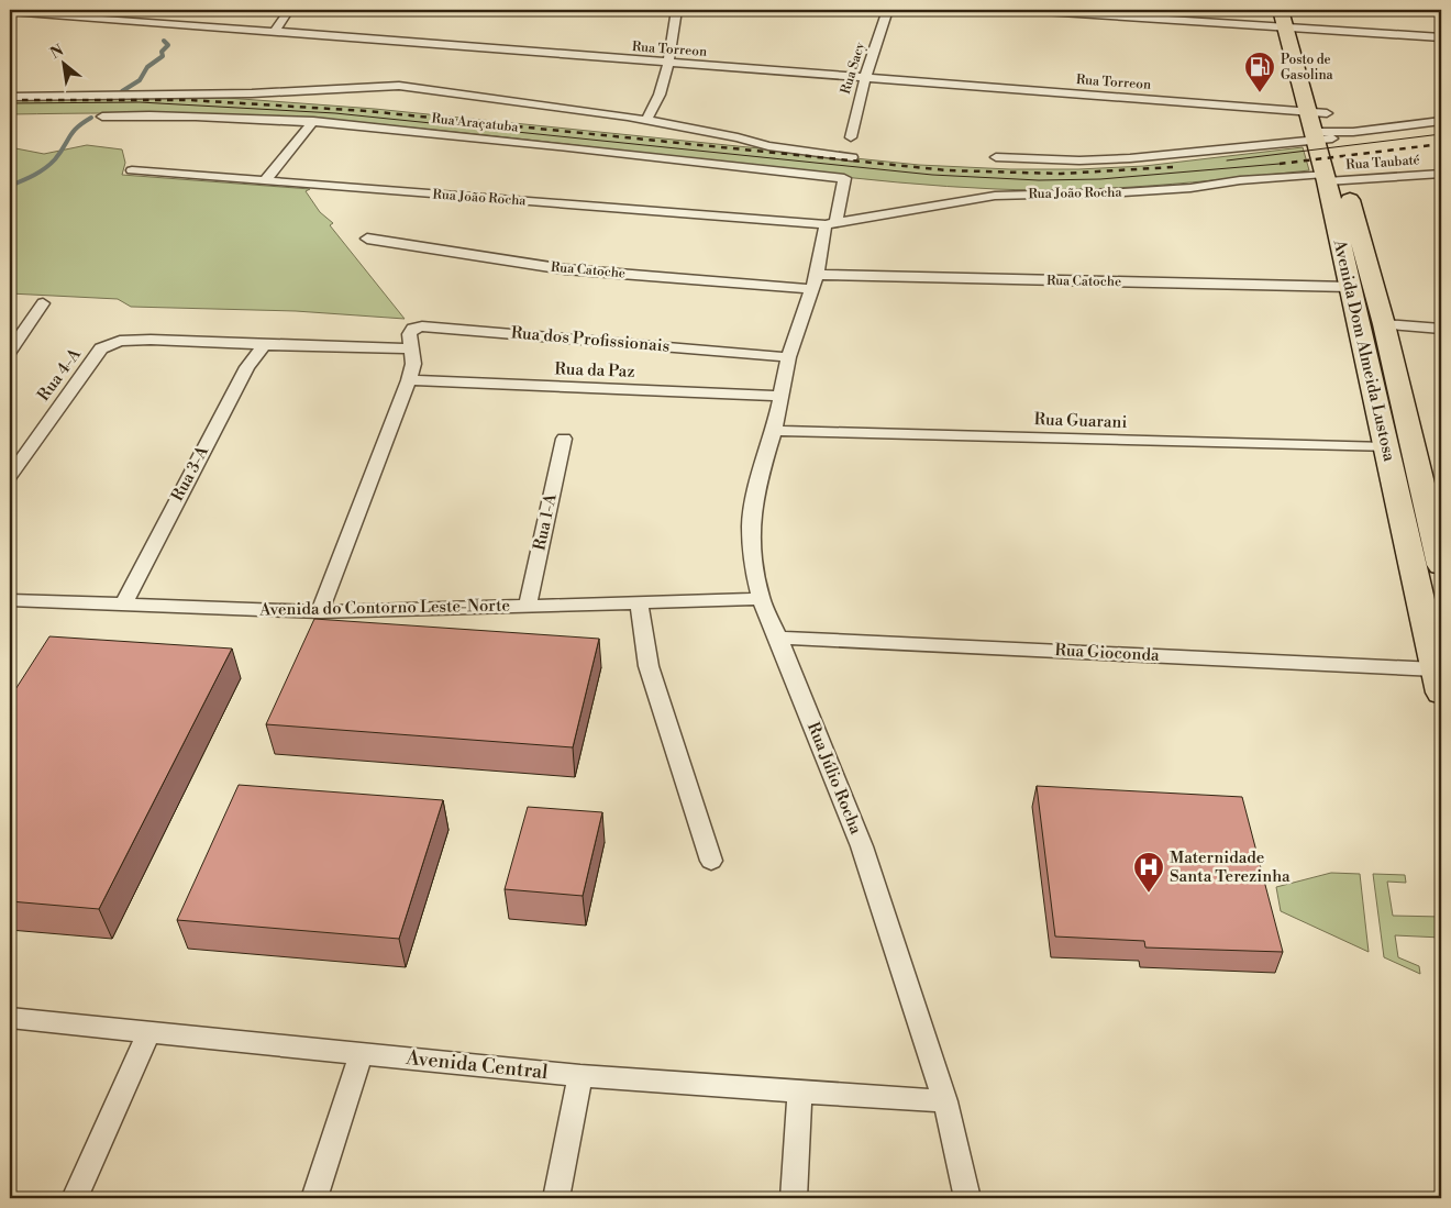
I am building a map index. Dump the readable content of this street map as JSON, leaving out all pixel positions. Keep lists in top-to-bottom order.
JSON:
{
  "streets": {
    "main road": ["Avenida Dom Almeida Lustosa"],
    "street": [
      "Rua Torreon",
      "Rua Sacy",
      "Rua Araçatuba",
      "Rua Taubaté",
      "Rua João Rocha",
      "Rua Catoche",
      "Rua dos Profissionais",
      "Rua da Paz",
      "Rua 4-A",
      "Rua Guarani",
      "Rua 3-A",
      "Rua 1-A",
      "Avenida do Contorno Leste-Norte",
      "Rua Gioconda",
      "Rua Júlio Rocha",
      "Avenida Central"
    ]
  },
  "crossings": [
    ["Rua Torreon", "Rua Sacy"],
    ["Rua Torreon", "Avenida Dom Almeida Lustosa"],
    ["Rua Araçatuba", "Rua João Rocha"],
    ["Rua Taubaté", "Rua João Rocha"],
    ["Rua Taubaté", "Avenida Dom Almeida Lustosa"],
    ["Rua João Rocha", "Avenida Dom Almeida Lustosa"],
    ["Rua Catoche", "Avenida Dom Almeida Lustosa"],
    ["Rua dos Profissionais", "Rua da Paz"],
    ["Rua dos Profissionais", "Avenida do Contorno Leste-Norte"],
    ["Rua dos Profissionais", "Rua Júlio Rocha"],
    ["Avenida Dom Almeida Lustosa", "Rua Guarani"],
    ["Avenida Dom Almeida Lustosa", "Rua Gioconda"],
    ["Rua da Paz", "Rua Júlio Rocha"],
    ["Rua 4-A", "Rua 3-A"],
    ["Rua Guarani", "Rua Júlio Rocha"],
    ["Rua 3-A", "Avenida do Contorno Leste-Norte"],
    ["Rua 1-A", "Avenida do Contorno Leste-Norte"],
    ["Avenida do Contorno Leste-Norte", "Rua Júlio Rocha"],
    ["Rua Gioconda", "Rua Júlio Rocha"],
    ["Rua Júlio Rocha", "Avenida Central"]
  ],
  "places": {
    "fuel station": ["Posto de Gasolina"],
    "hospital": ["Maternidade Santa Terezinha"]
  },
  "north": "top left"
}
